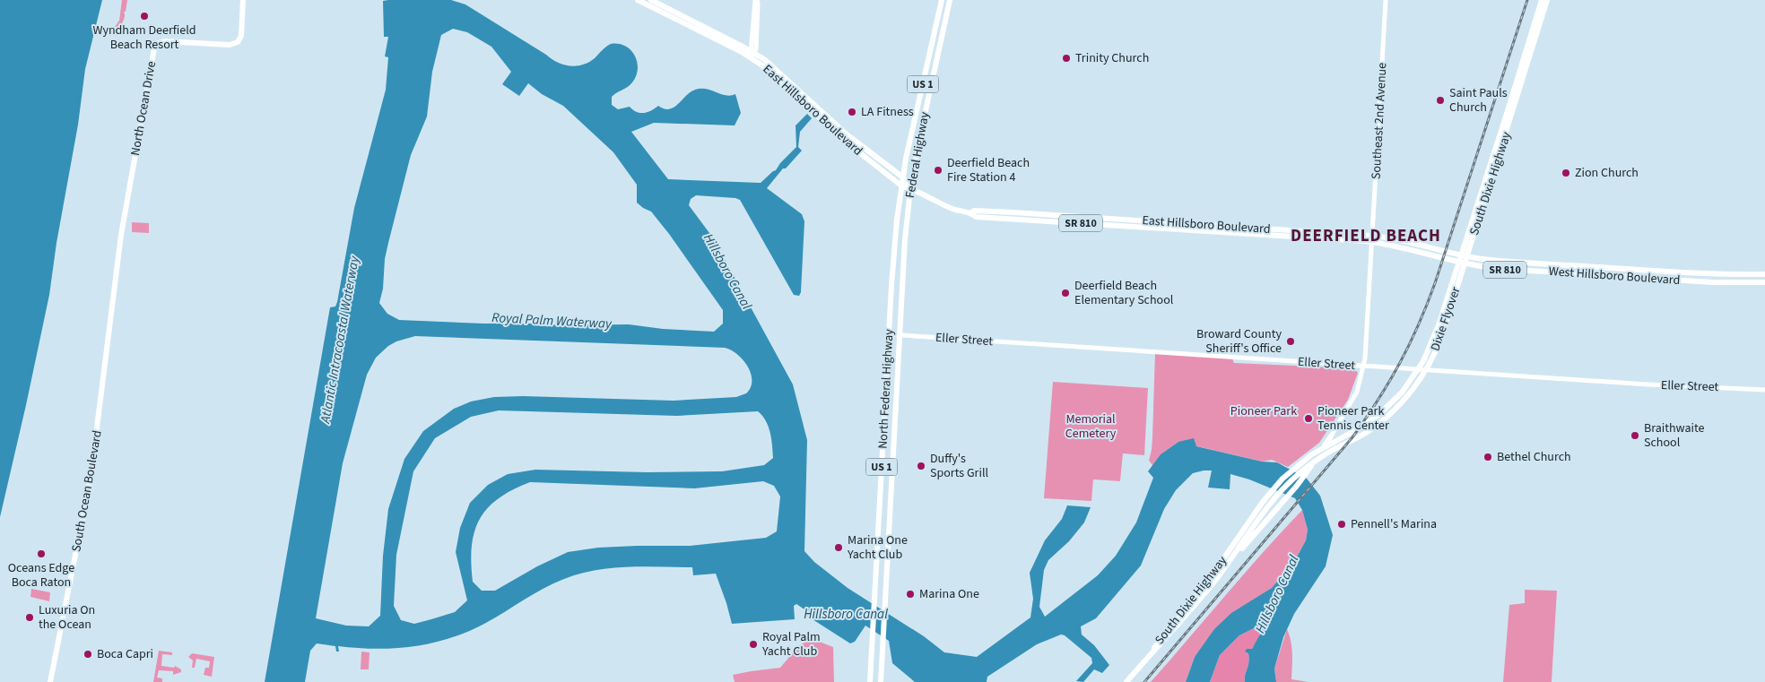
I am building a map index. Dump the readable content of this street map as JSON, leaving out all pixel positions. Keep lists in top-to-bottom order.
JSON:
{
  "streets": {
    "main road": [
      "US 1",
      "North Ocean Drive",
      "East Hillsboro Boulevard",
      "Federal Highway",
      "South Dixie Highway",
      "SR 810",
      "West Hillsboro Boulevard",
      "Dixie Flyover",
      "North Federal Highway",
      "South Ocean Boulevard"
    ],
    "street": ["Southeast 2nd Avenue", "Eller Street"]
  },
  "crossings": [
    ["North Ocean Drive", "South Ocean Boulevard"],
    ["East Hillsboro Boulevard", "Southeast 2nd Avenue"],
    ["East Hillsboro Boulevard", "Federal Highway"],
    ["East Hillsboro Boulevard", "South Dixie Highway"],
    ["East Hillsboro Boulevard", "West Hillsboro Boulevard"],
    ["East Hillsboro Boulevard", "Dixie Flyover"],
    ["East Hillsboro Boulevard", "North Federal Highway"],
    ["Southeast 2nd Avenue", "Eller Street"],
    ["Federal Highway", "North Federal Highway"],
    ["South Dixie Highway", "West Hillsboro Boulevard"],
    ["South Dixie Highway", "Dixie Flyover"],
    ["West Hillsboro Boulevard", "Dixie Flyover"],
    ["Eller Street", "North Federal Highway"]
  ],
  "districts": ["DEERFIELD BEACH"],
  "water": ["Hillsboro Canal", "Royal Palm Waterway", "Atlantic Intracoastal Waterway"],
  "parks": ["Pioneer Park", "Memorial Cemetery"],
  "places": [
    "Wyndham Deerfield Beach Resort",
    "Trinity Church",
    "Saint Pauls Church",
    "LA Fitness",
    "Deerfield Beach Fire Station 4",
    "Zion Church",
    "Deerfield Beach Elementary School",
    "Broward County Sheriff's Office",
    "Pioneer Park Tennis Center",
    "Braithwaite School",
    "Bethel Church",
    "Duffy's Sports Grill",
    "Pennell's Marina",
    "Marina One Yacht Club",
    "Oceans Edge Boca Raton",
    "Marina One",
    "Luxuria On the Ocean",
    "Royal Palm Yacht Club",
    "Boca Capri"
  ]
}
